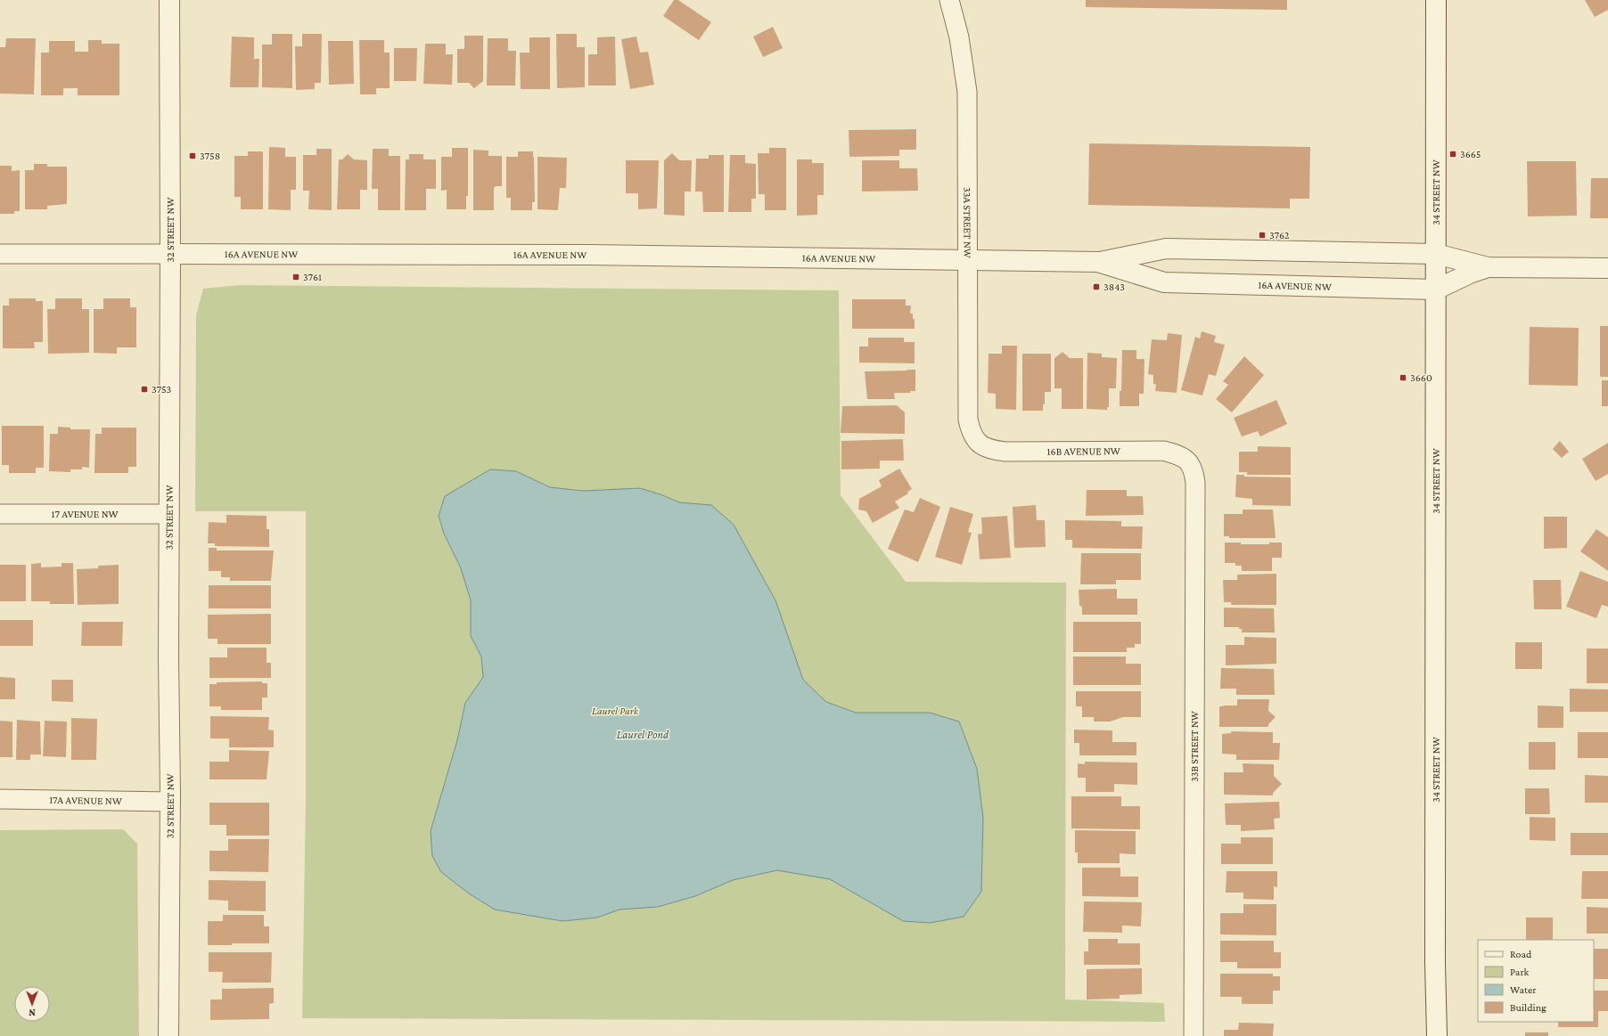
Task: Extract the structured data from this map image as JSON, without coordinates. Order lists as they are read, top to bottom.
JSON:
{
  "streets": {
    "street": [
      "34 STREET NW",
      "33A STREET NW",
      "32 STREET NW",
      "16A AVENUE NW",
      "16B AVENUE NW",
      "17 AVENUE NW",
      "33B STREET NW",
      "17A AVENUE NW"
    ]
  },
  "crossings": [
    ["34 STREET NW", "16A AVENUE NW"],
    ["33A STREET NW", "16A AVENUE NW"],
    ["33A STREET NW", "16B AVENUE NW"],
    ["32 STREET NW", "16A AVENUE NW"],
    ["32 STREET NW", "17 AVENUE NW"],
    ["32 STREET NW", "17A AVENUE NW"],
    ["16B AVENUE NW", "33B STREET NW"]
  ],
  "water": ["Laurel Pond"],
  "parks": ["Laurel Park"],
  "places": {
    "transit": [
      "3665",
      "3758",
      "3762",
      "3761",
      "3843",
      "3660",
      "3753"
    ]
  },
  "legend": [
    "Road",
    "Park",
    "Water",
    "Building"
  ],
  "north": "bottom"
}
